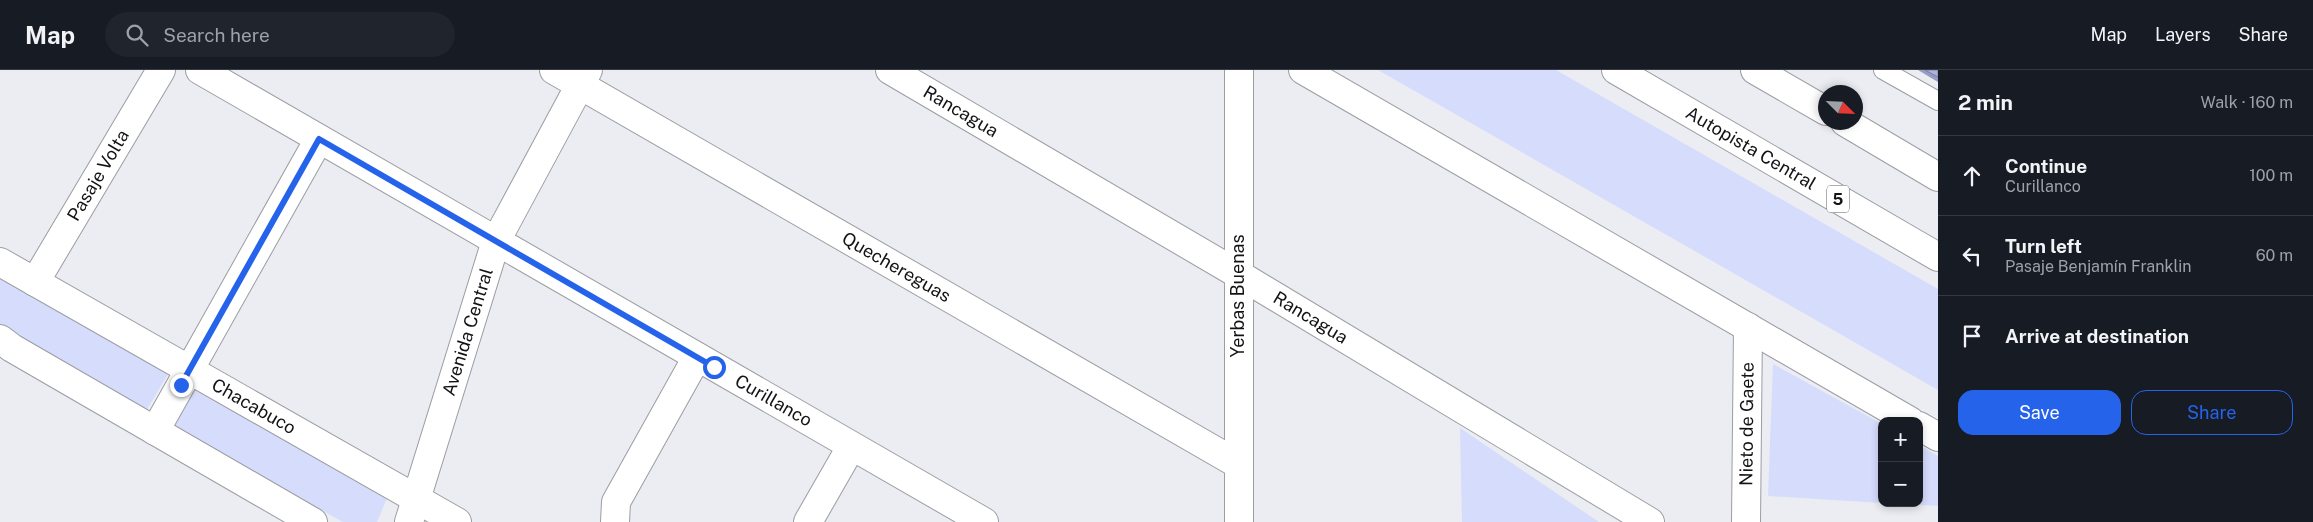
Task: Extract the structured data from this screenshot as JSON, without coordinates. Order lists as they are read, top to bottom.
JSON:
{
  "streets": {
    "main road": [
      "Rancagua",
      "Autopista Central",
      "Pasaje Volta",
      "5",
      "Quechereguas",
      "Yerbas Buenas",
      "Avenida Central",
      "Curillanco",
      "Chacabuco",
      "Nieto de Gaete"
    ]
  },
  "crossings": [
    ["Rancagua", "Yerbas Buenas"],
    ["Pasaje Volta", "Chacabuco"],
    ["Quechereguas", "Yerbas Buenas"],
    ["Quechereguas", "Avenida Central"],
    ["Avenida Central", "Curillanco"],
    ["Avenida Central", "Chacabuco"]
  ],
  "north": "bottom right",
  "page": {
    "header": "Map",
    "search": "Search here",
    "nav": ["Map", "Layers", "Share"],
    "heading": ["2 min", "Walk · 160 m"],
    "list": [
      ["Continue", "Curillanco", "100 m"],
      ["Turn left", "Pasaje Benjamín Franklin", "60 m"],
      "Arrive at destination"
    ],
    "buttons": ["Save", "Share"],
    "map_buttons": ["+", "−"]
  }
}
